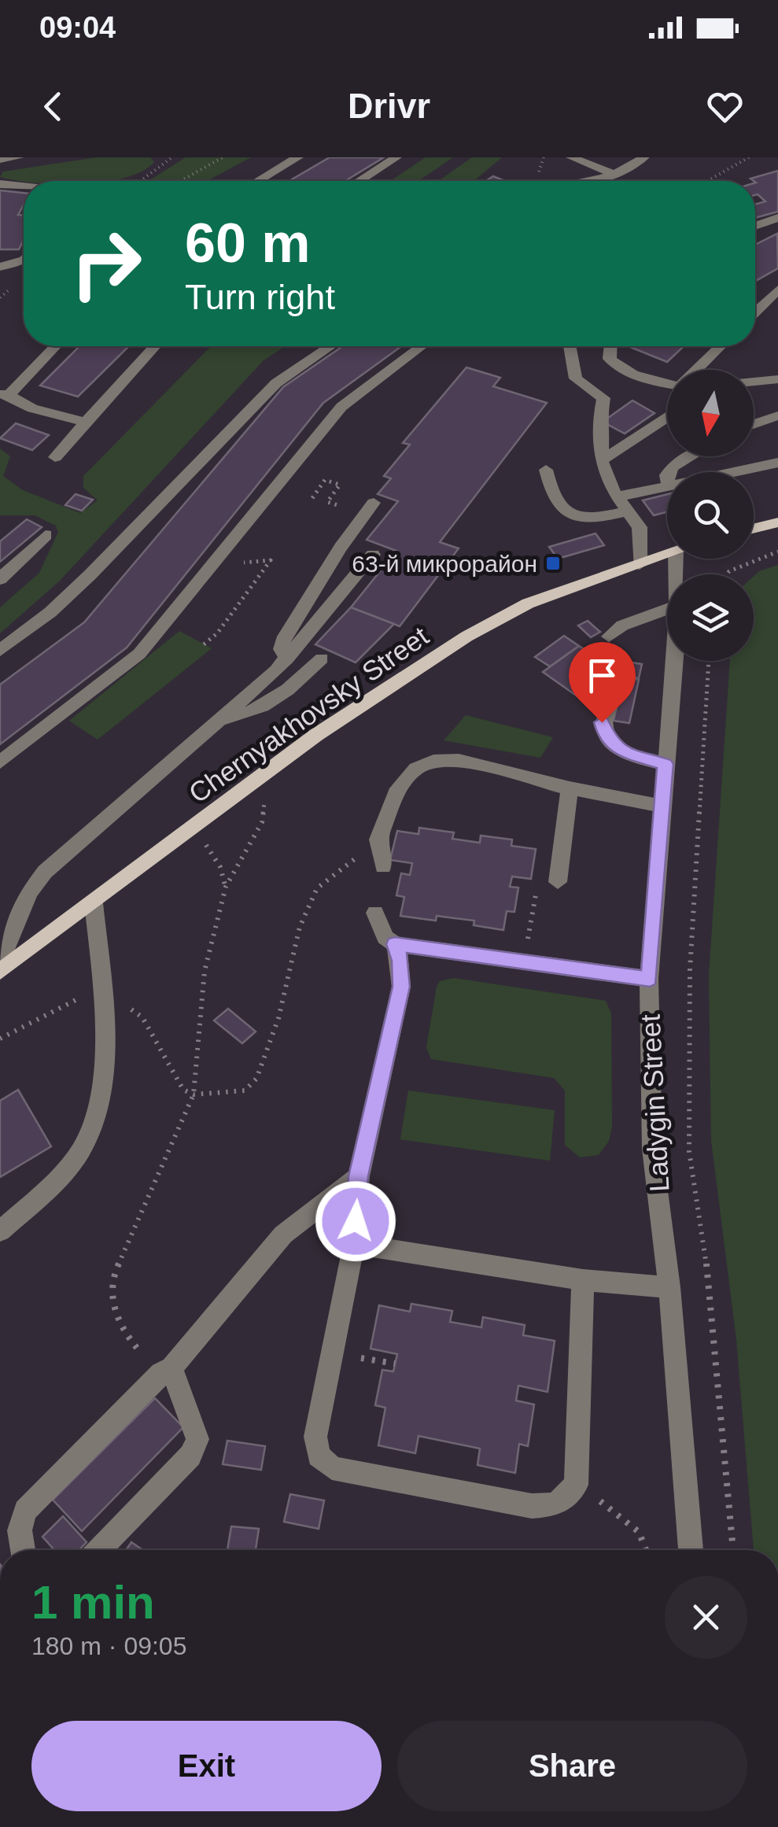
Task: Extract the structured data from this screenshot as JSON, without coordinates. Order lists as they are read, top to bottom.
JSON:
{
  "streets": {
    "main road": ["Chernyakhovsky Street"],
    "street": ["Ladygin Street"]
  },
  "places": {
    "transit": ["63-й микрорайон"]
  },
  "north": "bottom",
  "page": {
    "status": "09:04",
    "header": "Drivr",
    "turn": ["60 m", "Turn right"],
    "heading": ["1 min", "180 m · 09:05"],
    "buttons": ["Exit", "Share"]
  }
}
